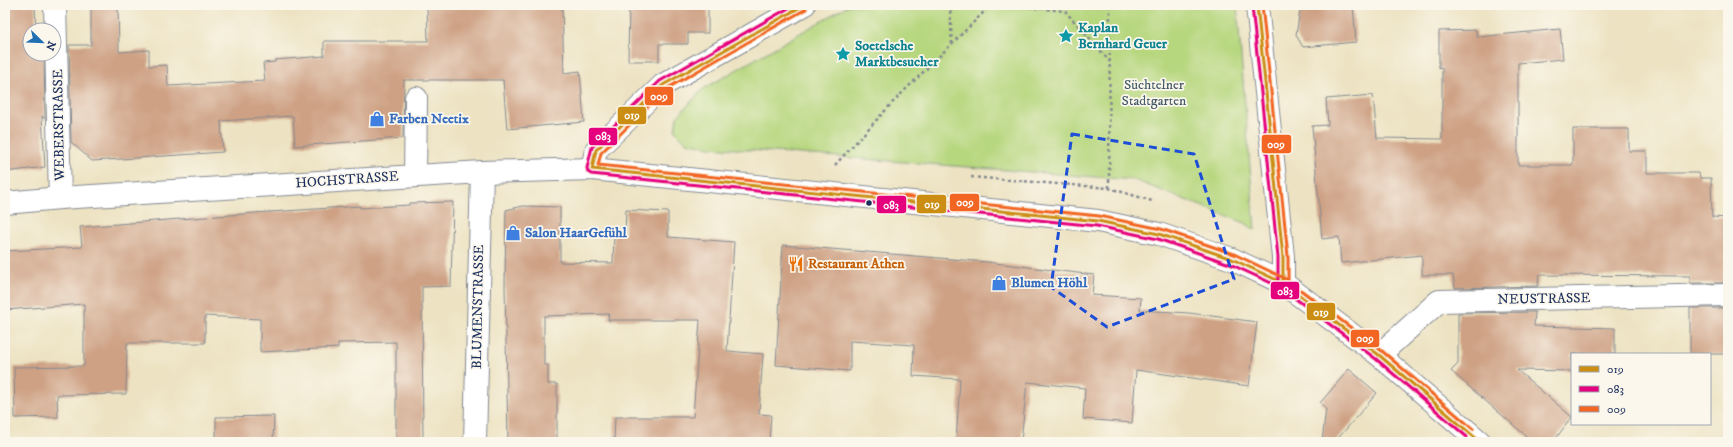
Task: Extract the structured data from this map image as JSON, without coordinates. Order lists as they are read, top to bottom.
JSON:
{
  "streets": {
    "main road": [
      "WEBERSTRASSE",
      "HOCHSTRASSE",
      "NEUSTRASSE",
      "BLUMENSTRASSE"
    ]
  },
  "crossings": [
    ["WEBERSTRASSE", "HOCHSTRASSE"],
    ["HOCHSTRASSE", "NEUSTRASSE"],
    ["HOCHSTRASSE", "BLUMENSTRASSE"]
  ],
  "parks": ["Süchtelner Stadtgarten"],
  "places": {
    "place": ["Kaplan Bernhard Geuer", "Soetelsche Marktbesucher"],
    "shop": ["Farben Neetix", "Salon HaarGefühl", "Blumen Höhl"],
    "restaurant": ["Restaurant Athen"]
  },
  "lines": ["transit line 019", "transit line 083", "transit line 009"],
  "legend": ["019", "083", "009"],
  "north": "bottom right"
}
